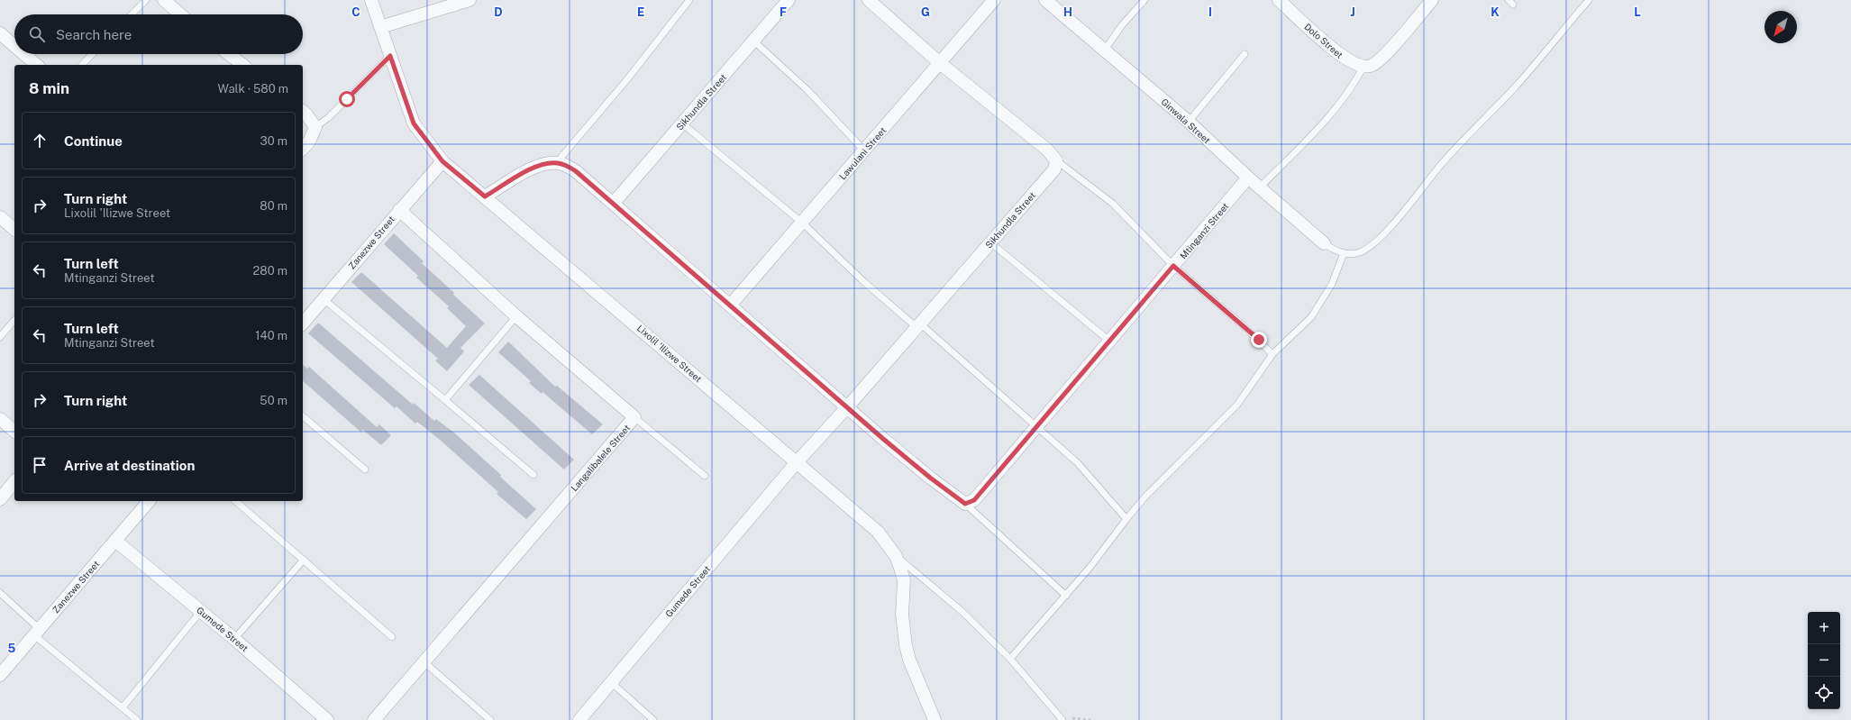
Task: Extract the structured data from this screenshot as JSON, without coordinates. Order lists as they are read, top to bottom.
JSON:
{
  "streets": {
    "street": [
      "Dolo Street",
      "Sikhundla Street",
      "Ginwala Street",
      "Lawulani Street",
      "Mtinganzi Street",
      "Zanezwe Street",
      "Lixolil 'Ilizwe Street",
      "Langalibalele Street",
      "Gumede Street"
    ]
  },
  "crossings": [
    ["Sikhundla Street", "Lixolil 'Ilizwe Street"],
    ["Sikhundla Street", "Gumede Street"],
    ["Ginwala Street", "Mtinganzi Street"],
    ["Zanezwe Street", "Lixolil 'Ilizwe Street"],
    ["Zanezwe Street", "Langalibalele Street"],
    ["Zanezwe Street", "Gumede Street"],
    ["Lixolil 'Ilizwe Street", "Gumede Street"]
  ],
  "north": "bottom left",
  "page": {
    "search": "Search here",
    "heading": ["8 min", "Walk · 580 m"],
    "list": [
      ["Continue", "30 m"],
      ["Turn right", "Lixolil 'Ilizwe Street", "80 m"],
      ["Turn left", "Mtinganzi Street", "280 m"],
      ["Turn left", "Mtinganzi Street", "140 m"],
      ["Turn right", "50 m"],
      "Arrive at destination"
    ],
    "map_buttons": ["+", "−"]
  },
  "grid": {
    "columns": [
      "C",
      "D",
      "E",
      "F",
      "G",
      "H",
      "I",
      "J",
      "K",
      "L"
    ],
    "rows": ["5"]
  }
}
